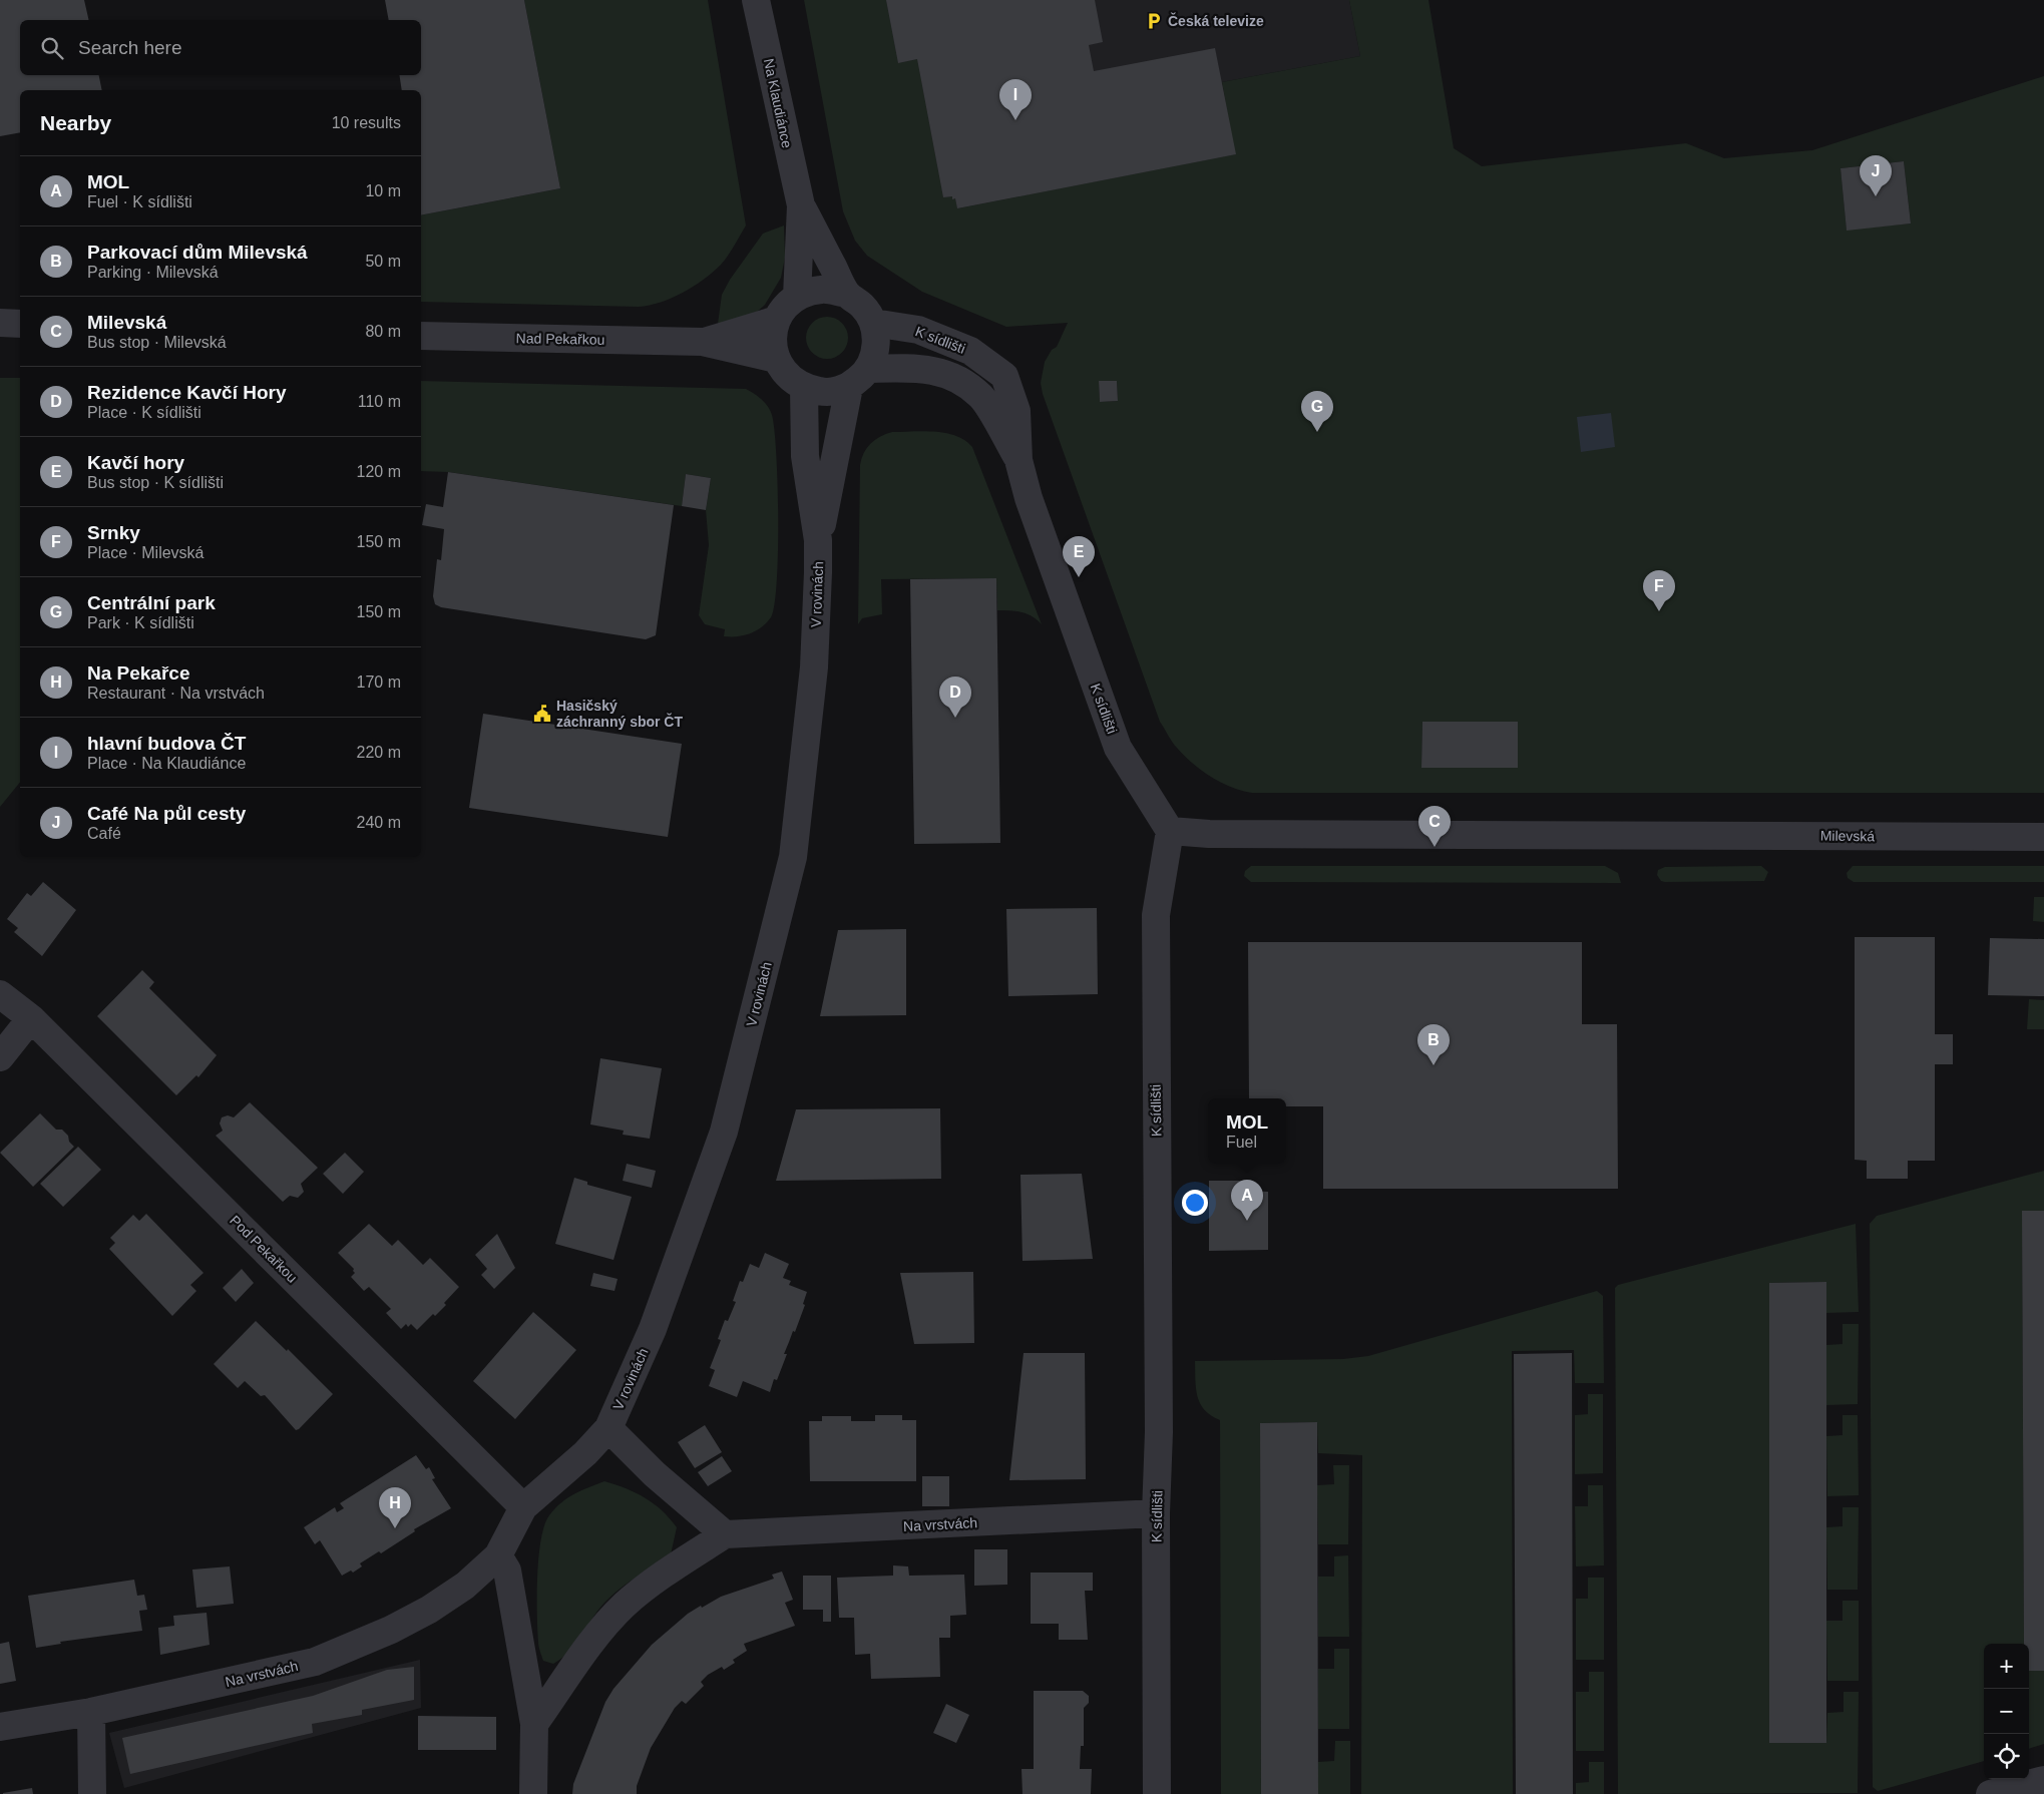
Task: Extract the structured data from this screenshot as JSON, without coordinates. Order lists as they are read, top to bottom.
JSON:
{
  "streets": {
    "street": [
      "Na Klaudiánce",
      "Nad Pekařkou",
      "K sídlišti",
      "V rovinách",
      "Milevská",
      "Pod Pekařkou",
      "Na vrstvách"
    ]
  },
  "crossings": [
    ["Na Klaudiánce", "Nad Pekařkou"],
    ["Na Klaudiánce", "K sídlišti"],
    ["Na Klaudiánce", "V rovinách"],
    ["Nad Pekařkou", "K sídlišti"],
    ["Nad Pekařkou", "V rovinách"],
    ["K sídlišti", "V rovinách"],
    ["K sídlišti", "Milevská"],
    ["K sídlišti", "Na vrstvách"],
    ["V rovinách", "Pod Pekařkou"],
    ["V rovinách", "Na vrstvách"]
  ],
  "places": {
    "parking": ["Česká televize"],
    "public building": ["Hasičský záchranný sbor ČT"]
  },
  "page": {
    "search": "Search here",
    "pins": [
      "I",
      "J",
      "G",
      "E",
      "F",
      "D",
      "C",
      "B",
      "A",
      "H"
    ],
    "heading": ["Nearby", "10 results"],
    "list": [
      {
        "mark": "A",
        "name": "MOL",
        "note": "Fuel · K sídlišti",
        "value": "10 m"
      },
      {
        "mark": "B",
        "name": "Parkovací dům Milevská",
        "note": "Parking · Milevská",
        "value": "50 m"
      },
      {
        "mark": "C",
        "name": "Milevská",
        "note": "Bus stop · Milevská",
        "value": "80 m"
      },
      {
        "mark": "D",
        "name": "Rezidence Kavčí Hory",
        "note": "Place · K sídlišti",
        "value": "110 m"
      },
      {
        "mark": "E",
        "name": "Kavčí hory",
        "note": "Bus stop · K sídlišti",
        "value": "120 m"
      },
      {
        "mark": "F",
        "name": "Srnky",
        "note": "Place · Milevská",
        "value": "150 m"
      },
      {
        "mark": "G",
        "name": "Centrální park",
        "note": "Park · K sídlišti",
        "value": "150 m"
      },
      {
        "mark": "H",
        "name": "Na Pekařce",
        "note": "Restaurant · Na vrstvách",
        "value": "170 m"
      },
      {
        "mark": "I",
        "name": "hlavní budova ČT",
        "note": "Place · Na Klaudiánce",
        "value": "220 m"
      },
      {
        "mark": "J",
        "name": "Café Na půl cesty",
        "note": "Café",
        "value": "240 m"
      }
    ],
    "popup": ["MOL", "Fuel"],
    "map_buttons": ["+", "−"]
  }
}
